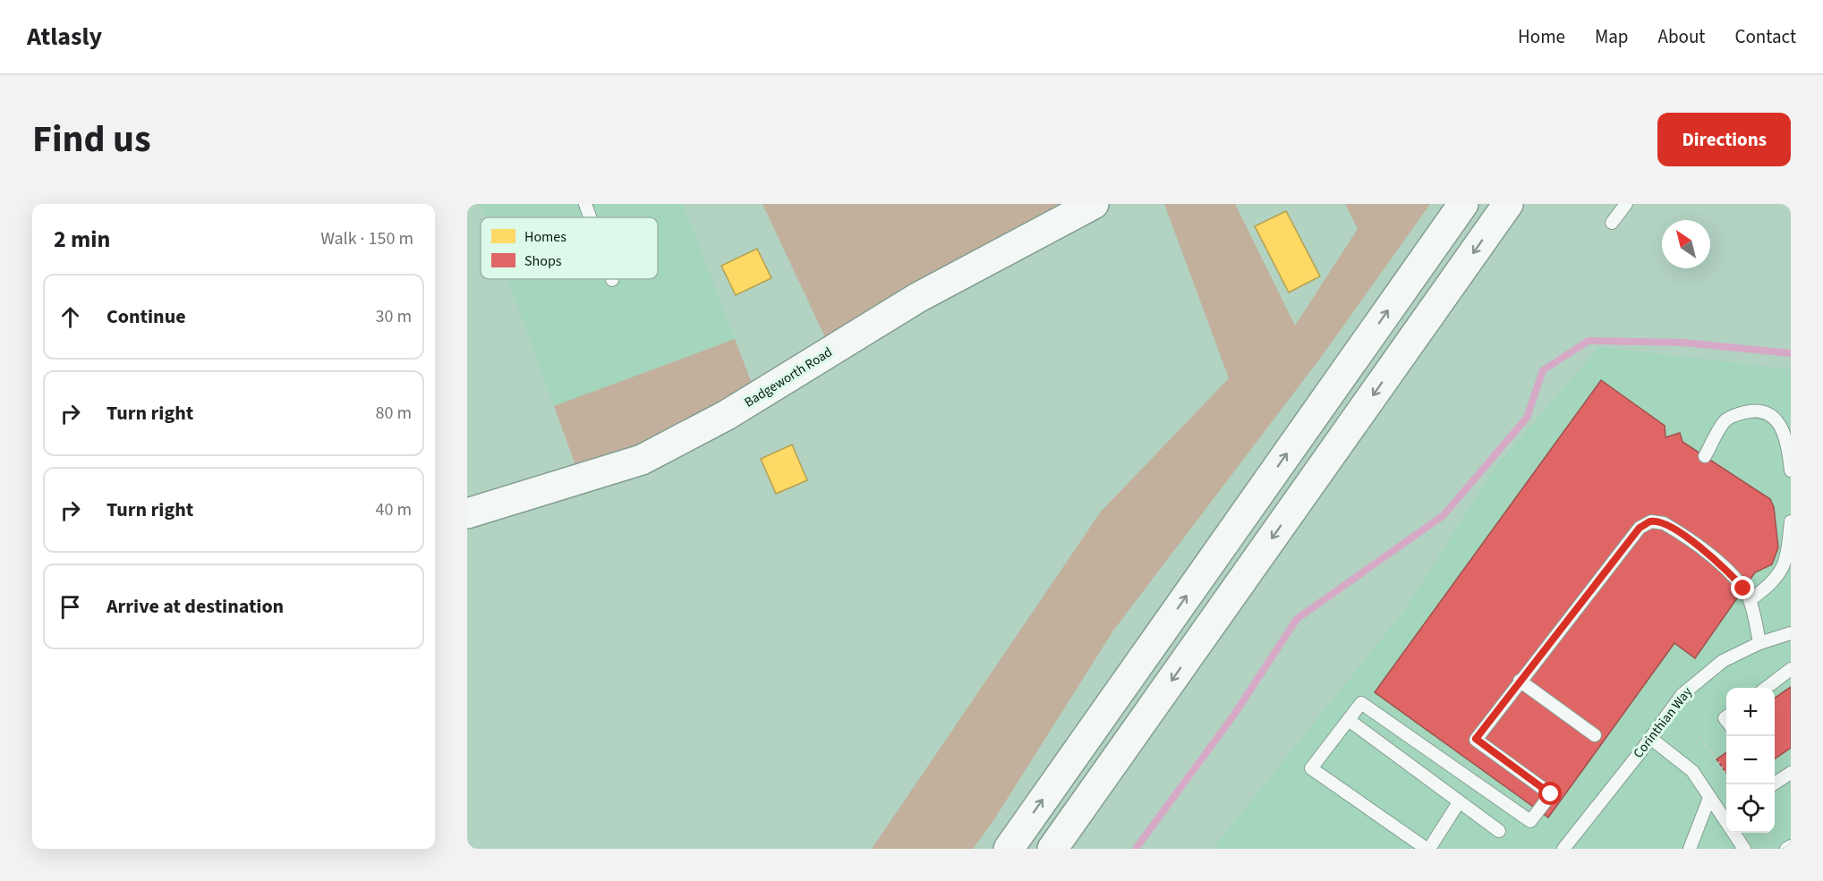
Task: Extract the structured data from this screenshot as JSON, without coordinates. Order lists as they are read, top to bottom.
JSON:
{
  "streets": {
    "main road": ["Badgeworth Road"],
    "lane": ["Corinthian Way"]
  },
  "legend": ["Homes", "Shops"],
  "north": "top left",
  "page": {
    "header": "Atlasly",
    "nav": [
      "Home",
      "Map",
      "About",
      "Contact"
    ],
    "title": "Find us",
    "buttons": "Directions",
    "heading": ["2 min", "Walk · 150 m"],
    "list": [
      ["Continue", "30 m"],
      ["Turn right", "80 m"],
      ["Turn right", "40 m"],
      "Arrive at destination"
    ],
    "map_buttons": ["+", "−"]
  }
}
